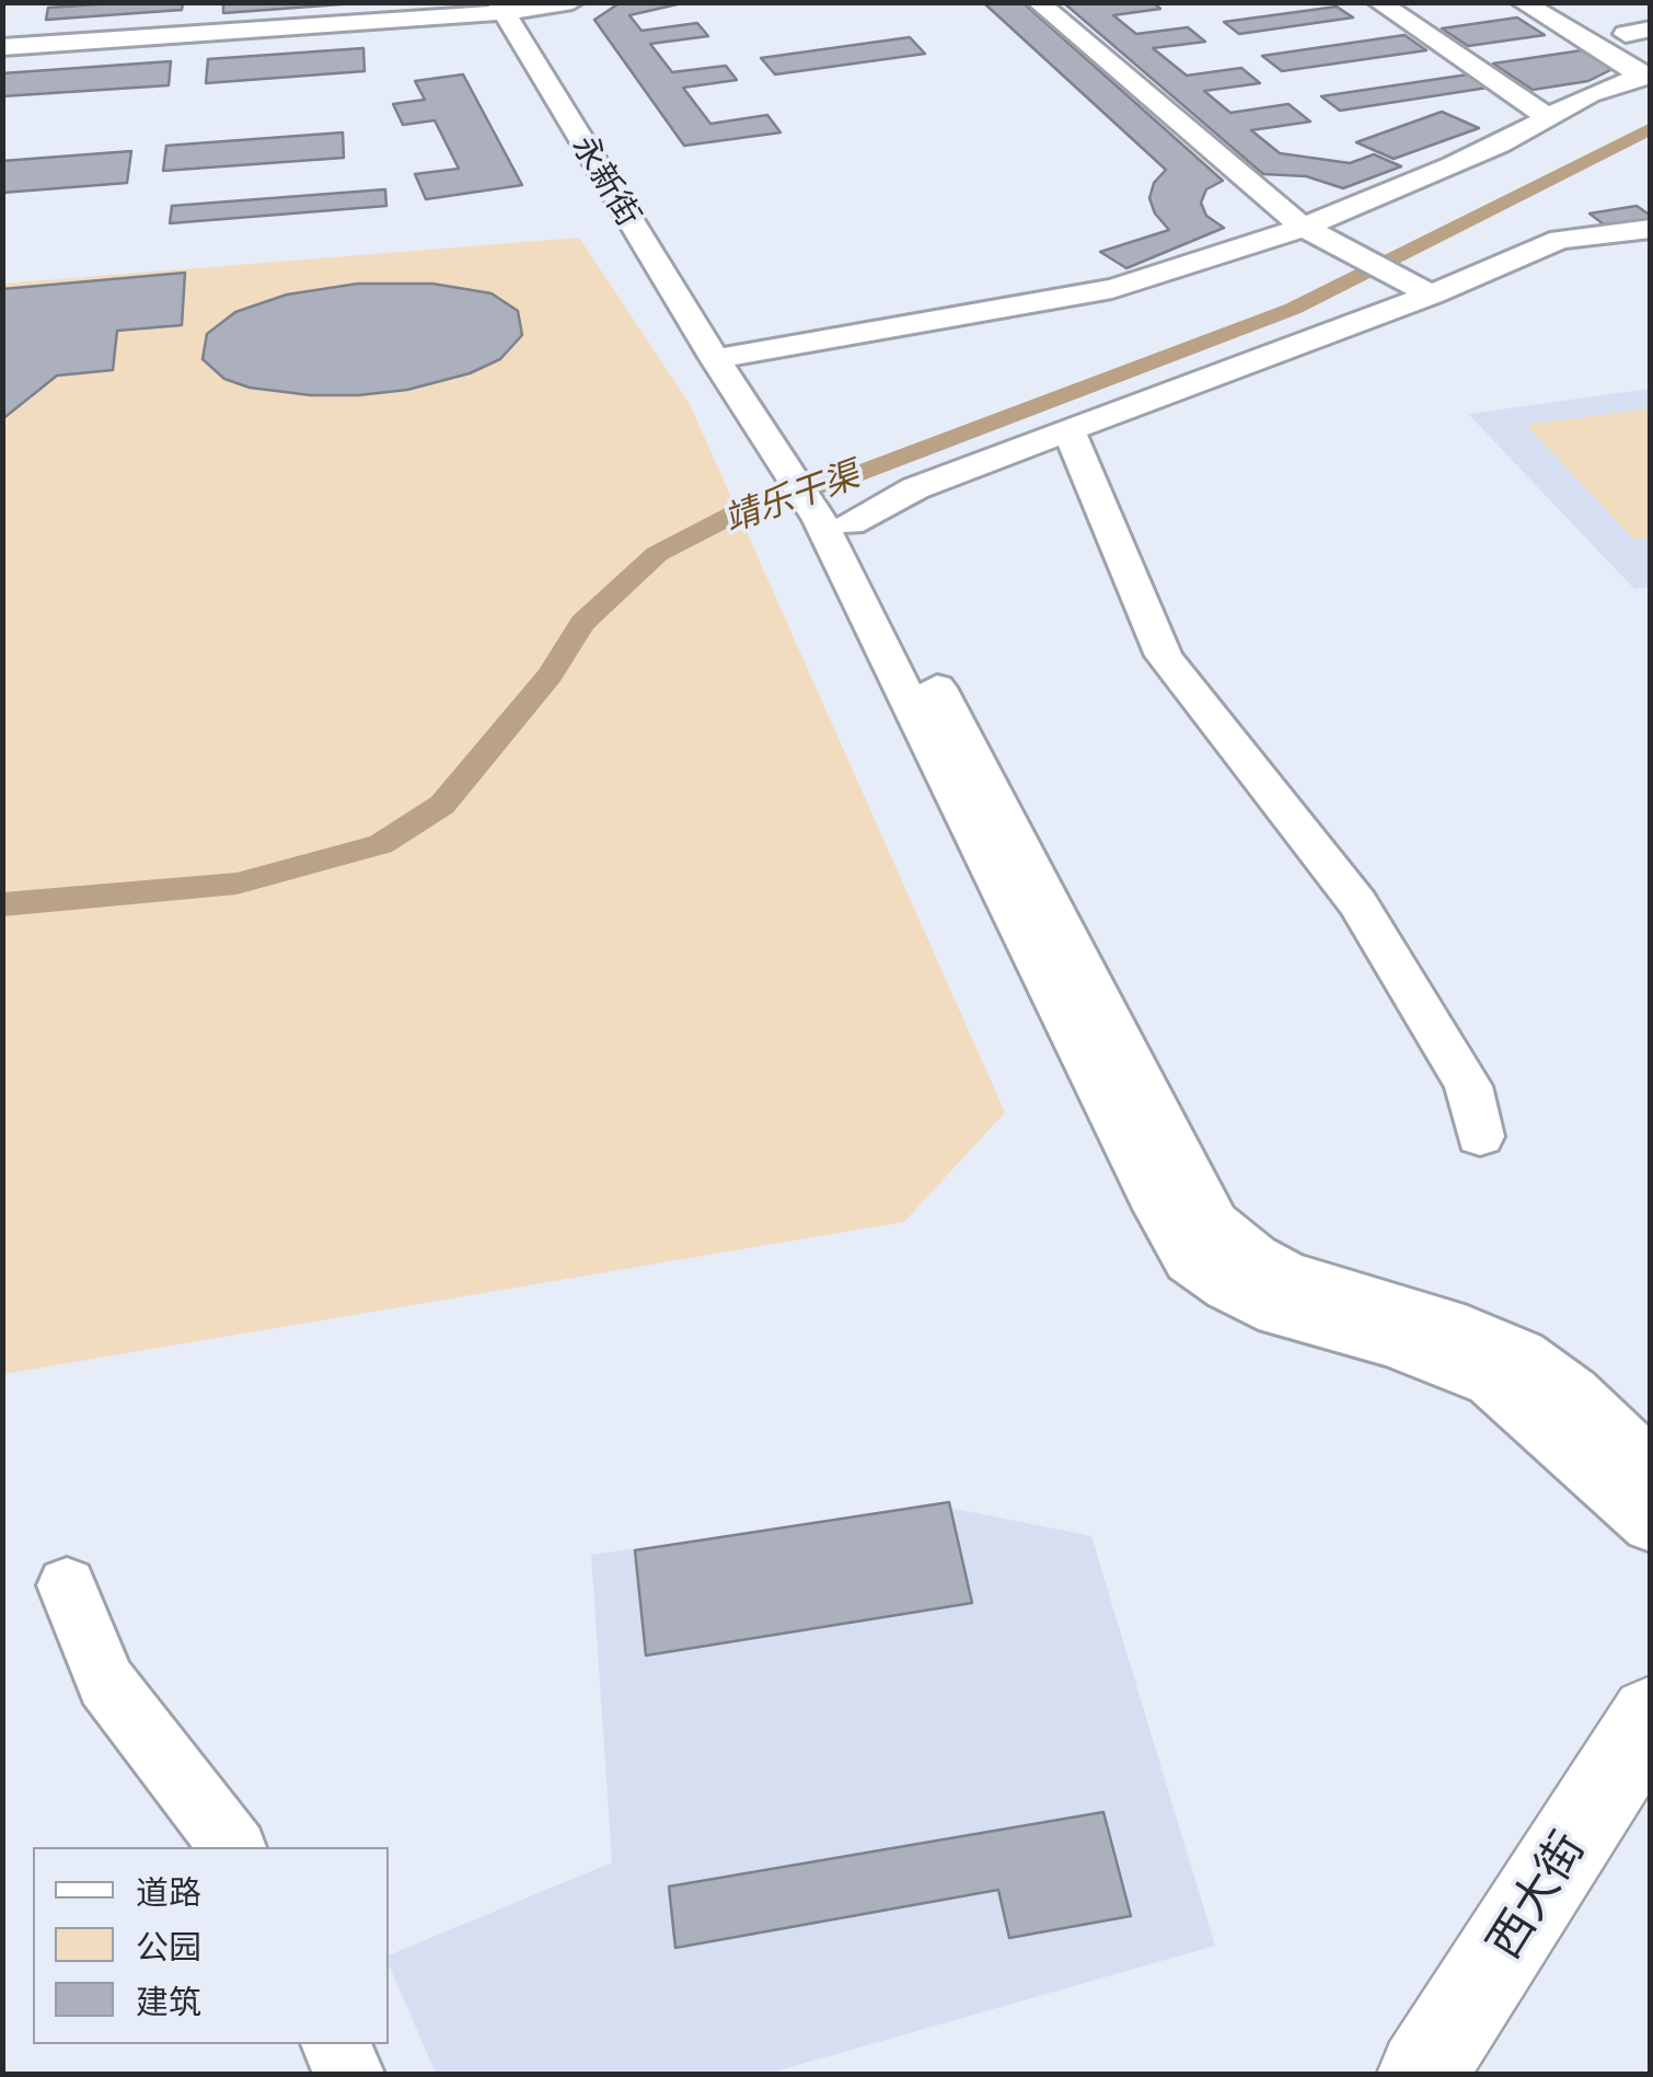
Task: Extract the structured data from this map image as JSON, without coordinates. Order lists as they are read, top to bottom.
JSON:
{
  "streets": {
    "main road": ["西大街"],
    "street": ["永新街"]
  },
  "water": ["靖乐干渠"],
  "legend": ["道路", "公园", "建筑"]
}
